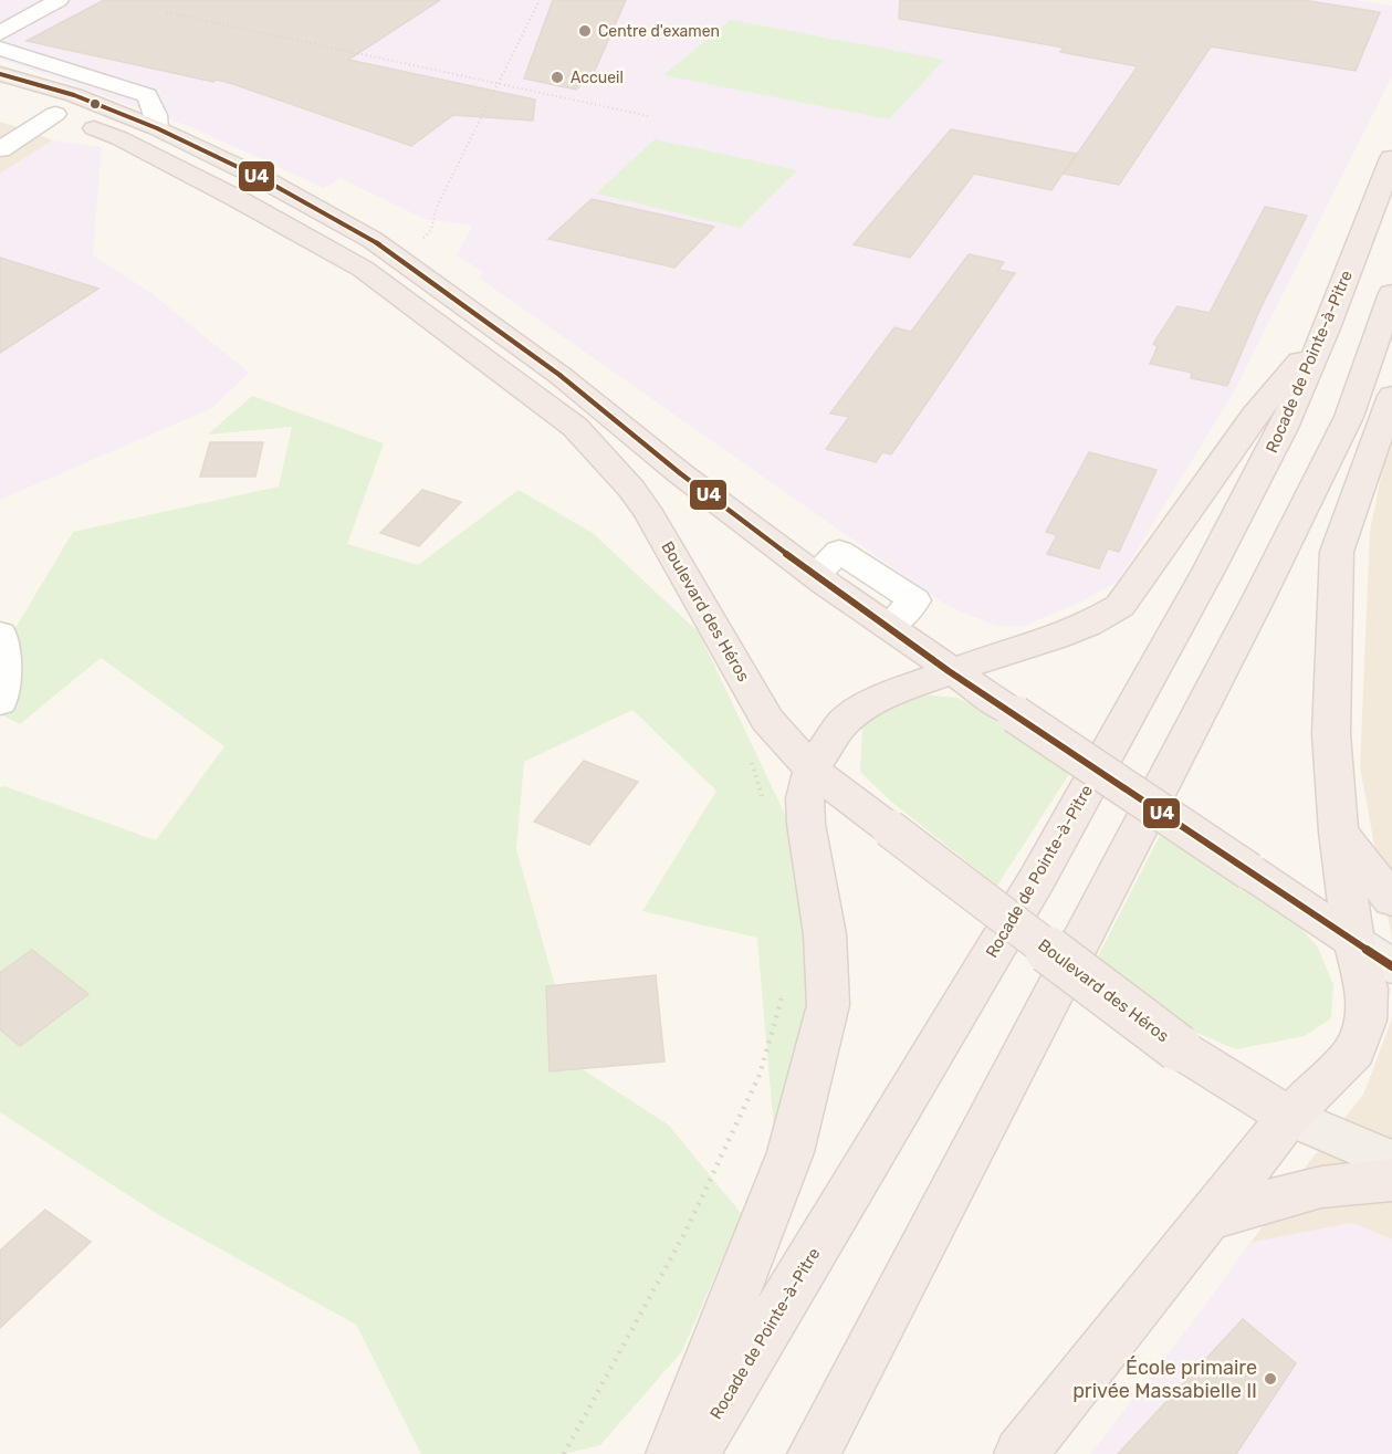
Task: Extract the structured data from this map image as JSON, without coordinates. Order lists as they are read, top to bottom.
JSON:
{
  "streets": {
    "highway": ["Rocade de Pointe-à-Pitre", "Boulevard des Héros"]
  },
  "places": ["Centre d'examen", "Accueil", "École primaire privée Massabielle II"],
  "lines": ["transit line U4"]
}
